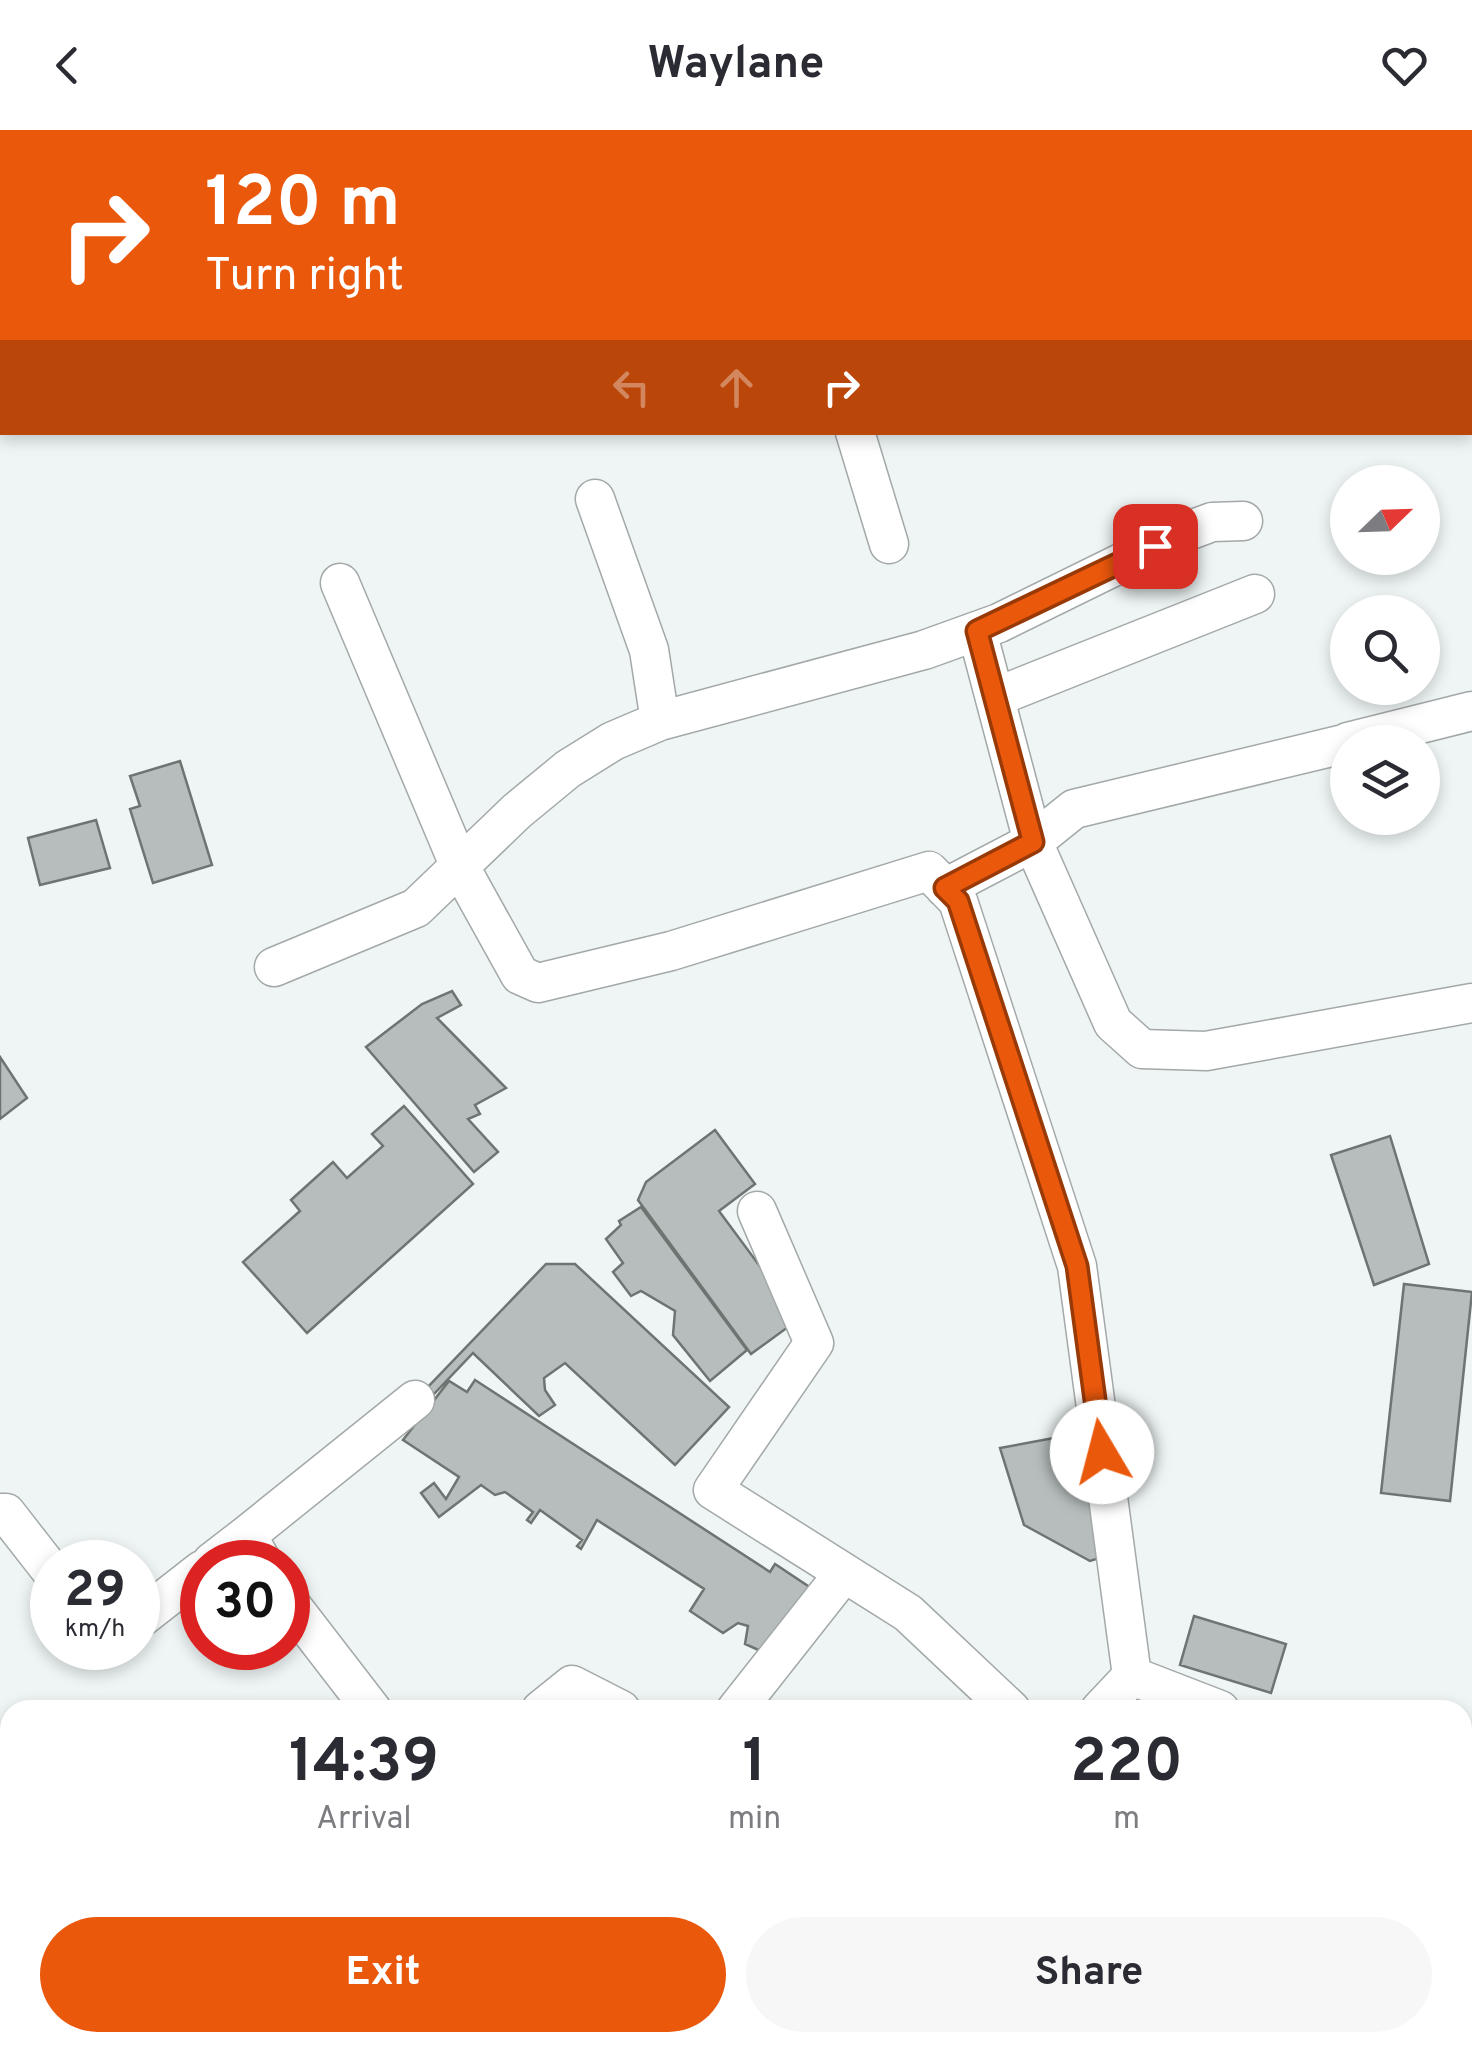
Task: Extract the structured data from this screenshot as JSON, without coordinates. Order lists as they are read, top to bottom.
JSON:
{
  "north": "top right",
  "page": {
    "header": "Waylane",
    "turn": ["120 m", "Turn right"],
    "speed": "29 km/h",
    "limit": "30",
    "eta": [
      "14:39",
      "Arrival",
      "1",
      "min",
      "220",
      "m"
    ],
    "buttons": ["Exit", "Share"]
  }
}
